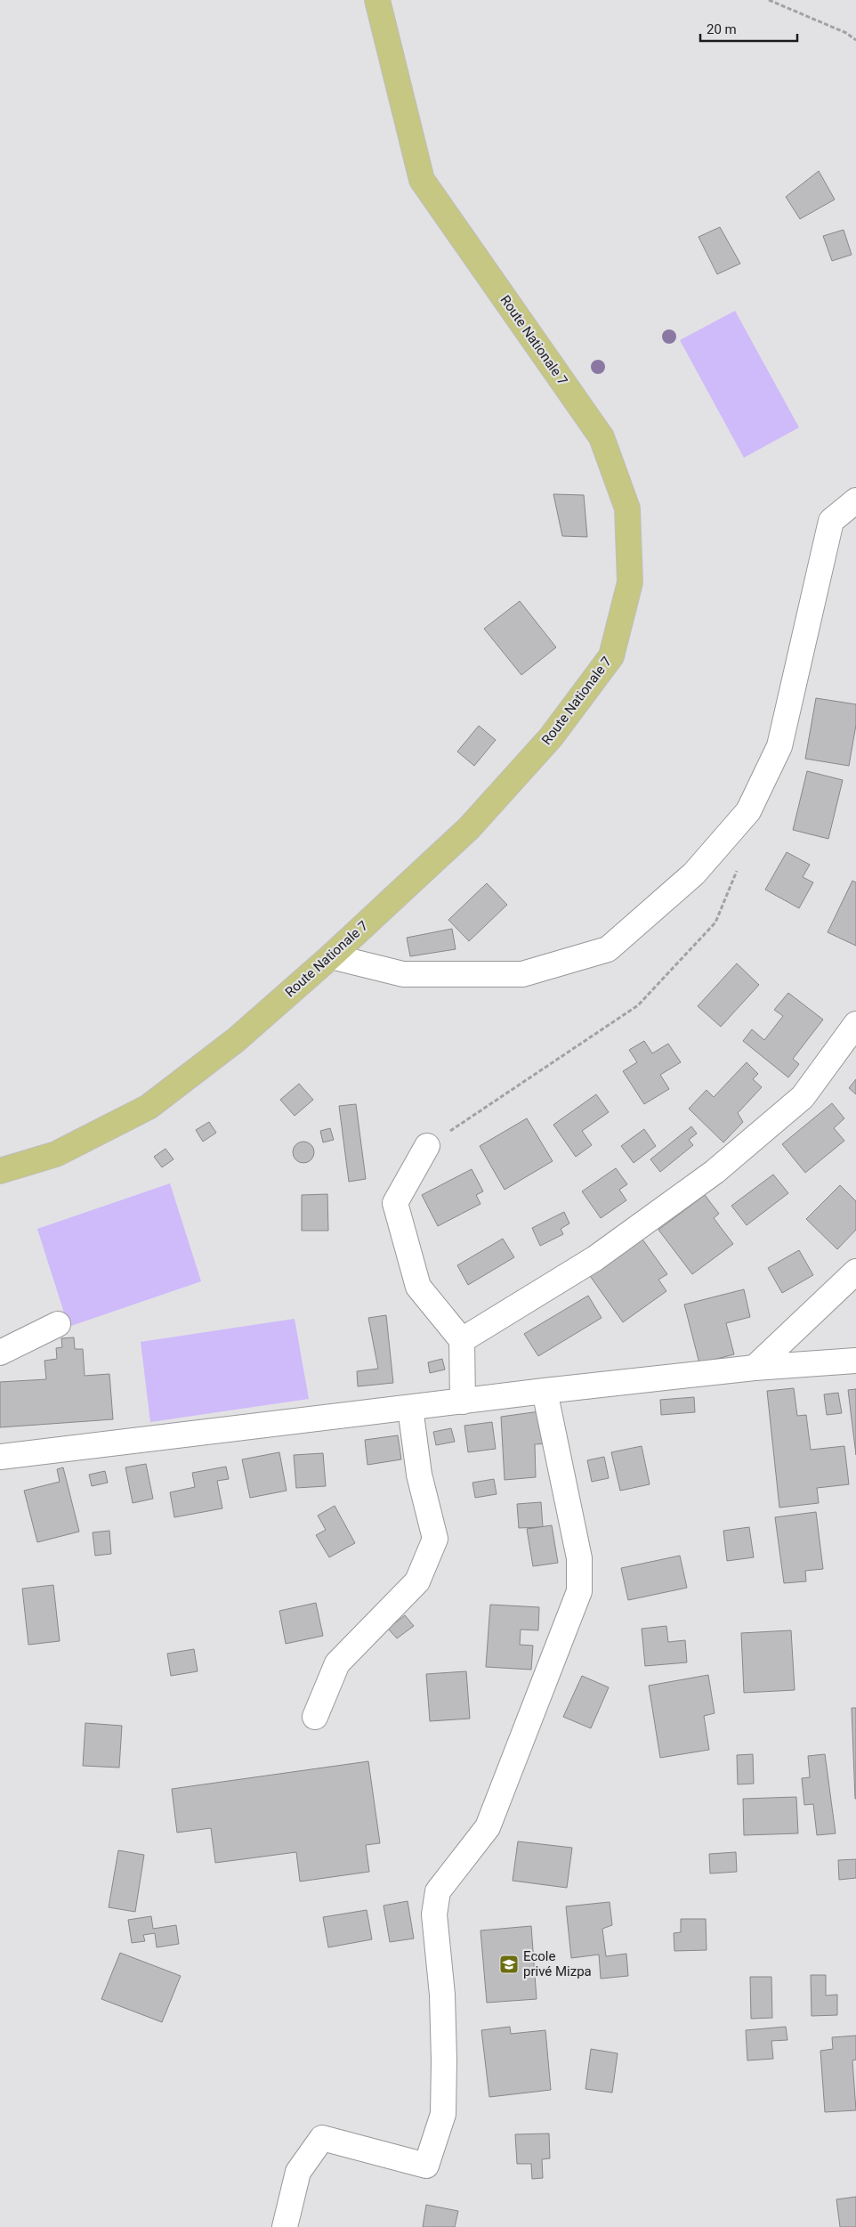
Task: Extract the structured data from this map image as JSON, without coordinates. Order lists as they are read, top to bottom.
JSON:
{
  "streets": {
    "main road": ["Route Nationale 7"]
  },
  "places": {
    "school or university": ["Ecole privé Mizpa"]
  },
  "scale_bar": "20 m"
}
